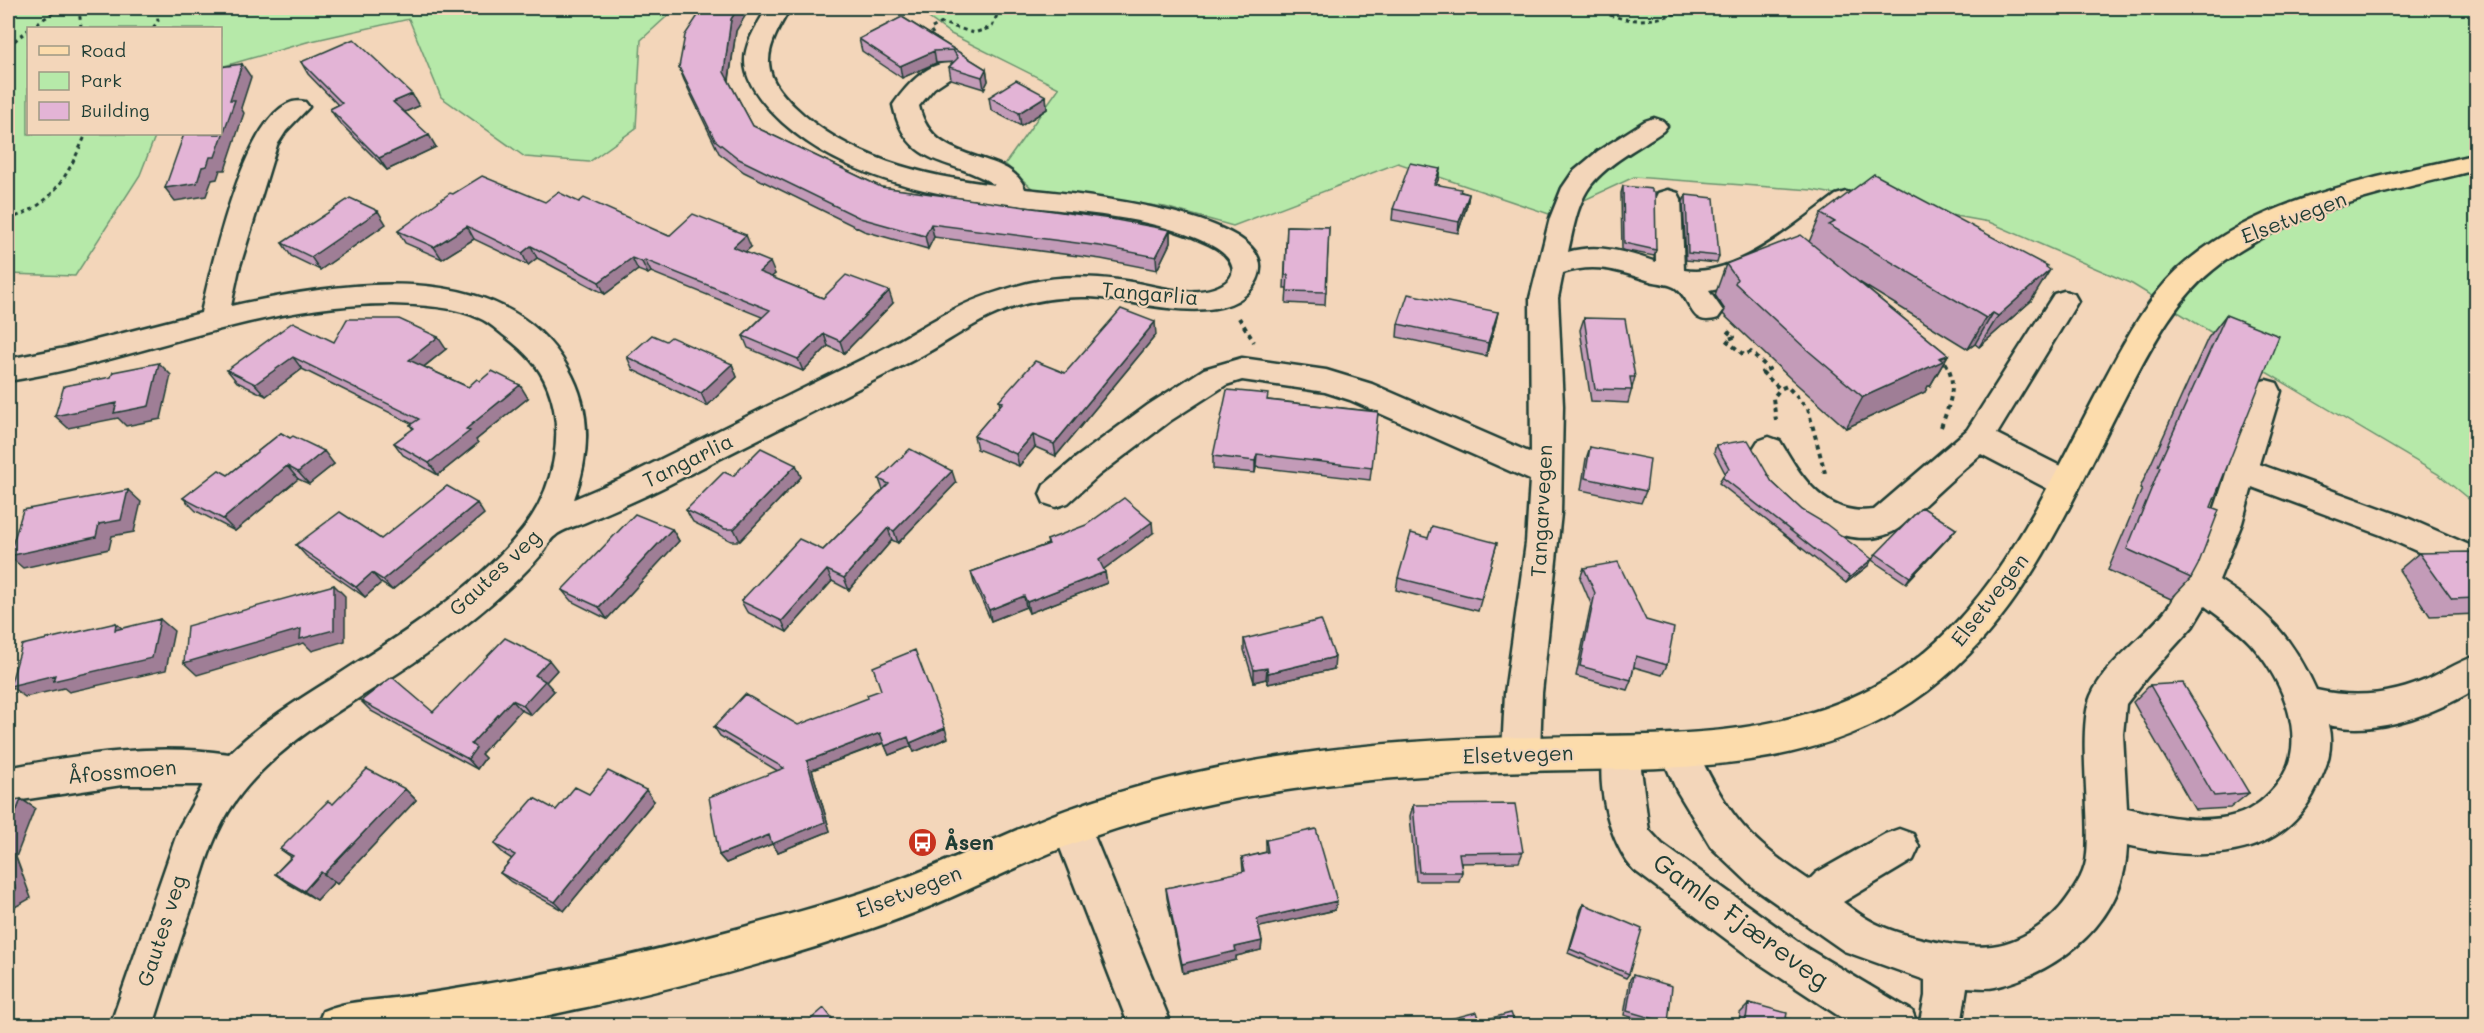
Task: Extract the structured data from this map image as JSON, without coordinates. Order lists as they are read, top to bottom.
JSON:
{
  "streets": {
    "main road": ["Elsetvegen"],
    "street": [
      "Tangarlia",
      "Tangarvegen",
      "Gautes veg",
      "Åfossmoen",
      "Gamle Fjæreveg"
    ]
  },
  "crossings": [
    ["Elsetvegen", "Tangarvegen"],
    ["Elsetvegen", "Gamle Fjæreveg"],
    ["Tangarlia", "Gautes veg"],
    ["Gautes veg", "Åfossmoen"]
  ],
  "places": {
    "bus stop": ["Åsen"]
  },
  "legend": ["Road", "Park", "Building"]
}
